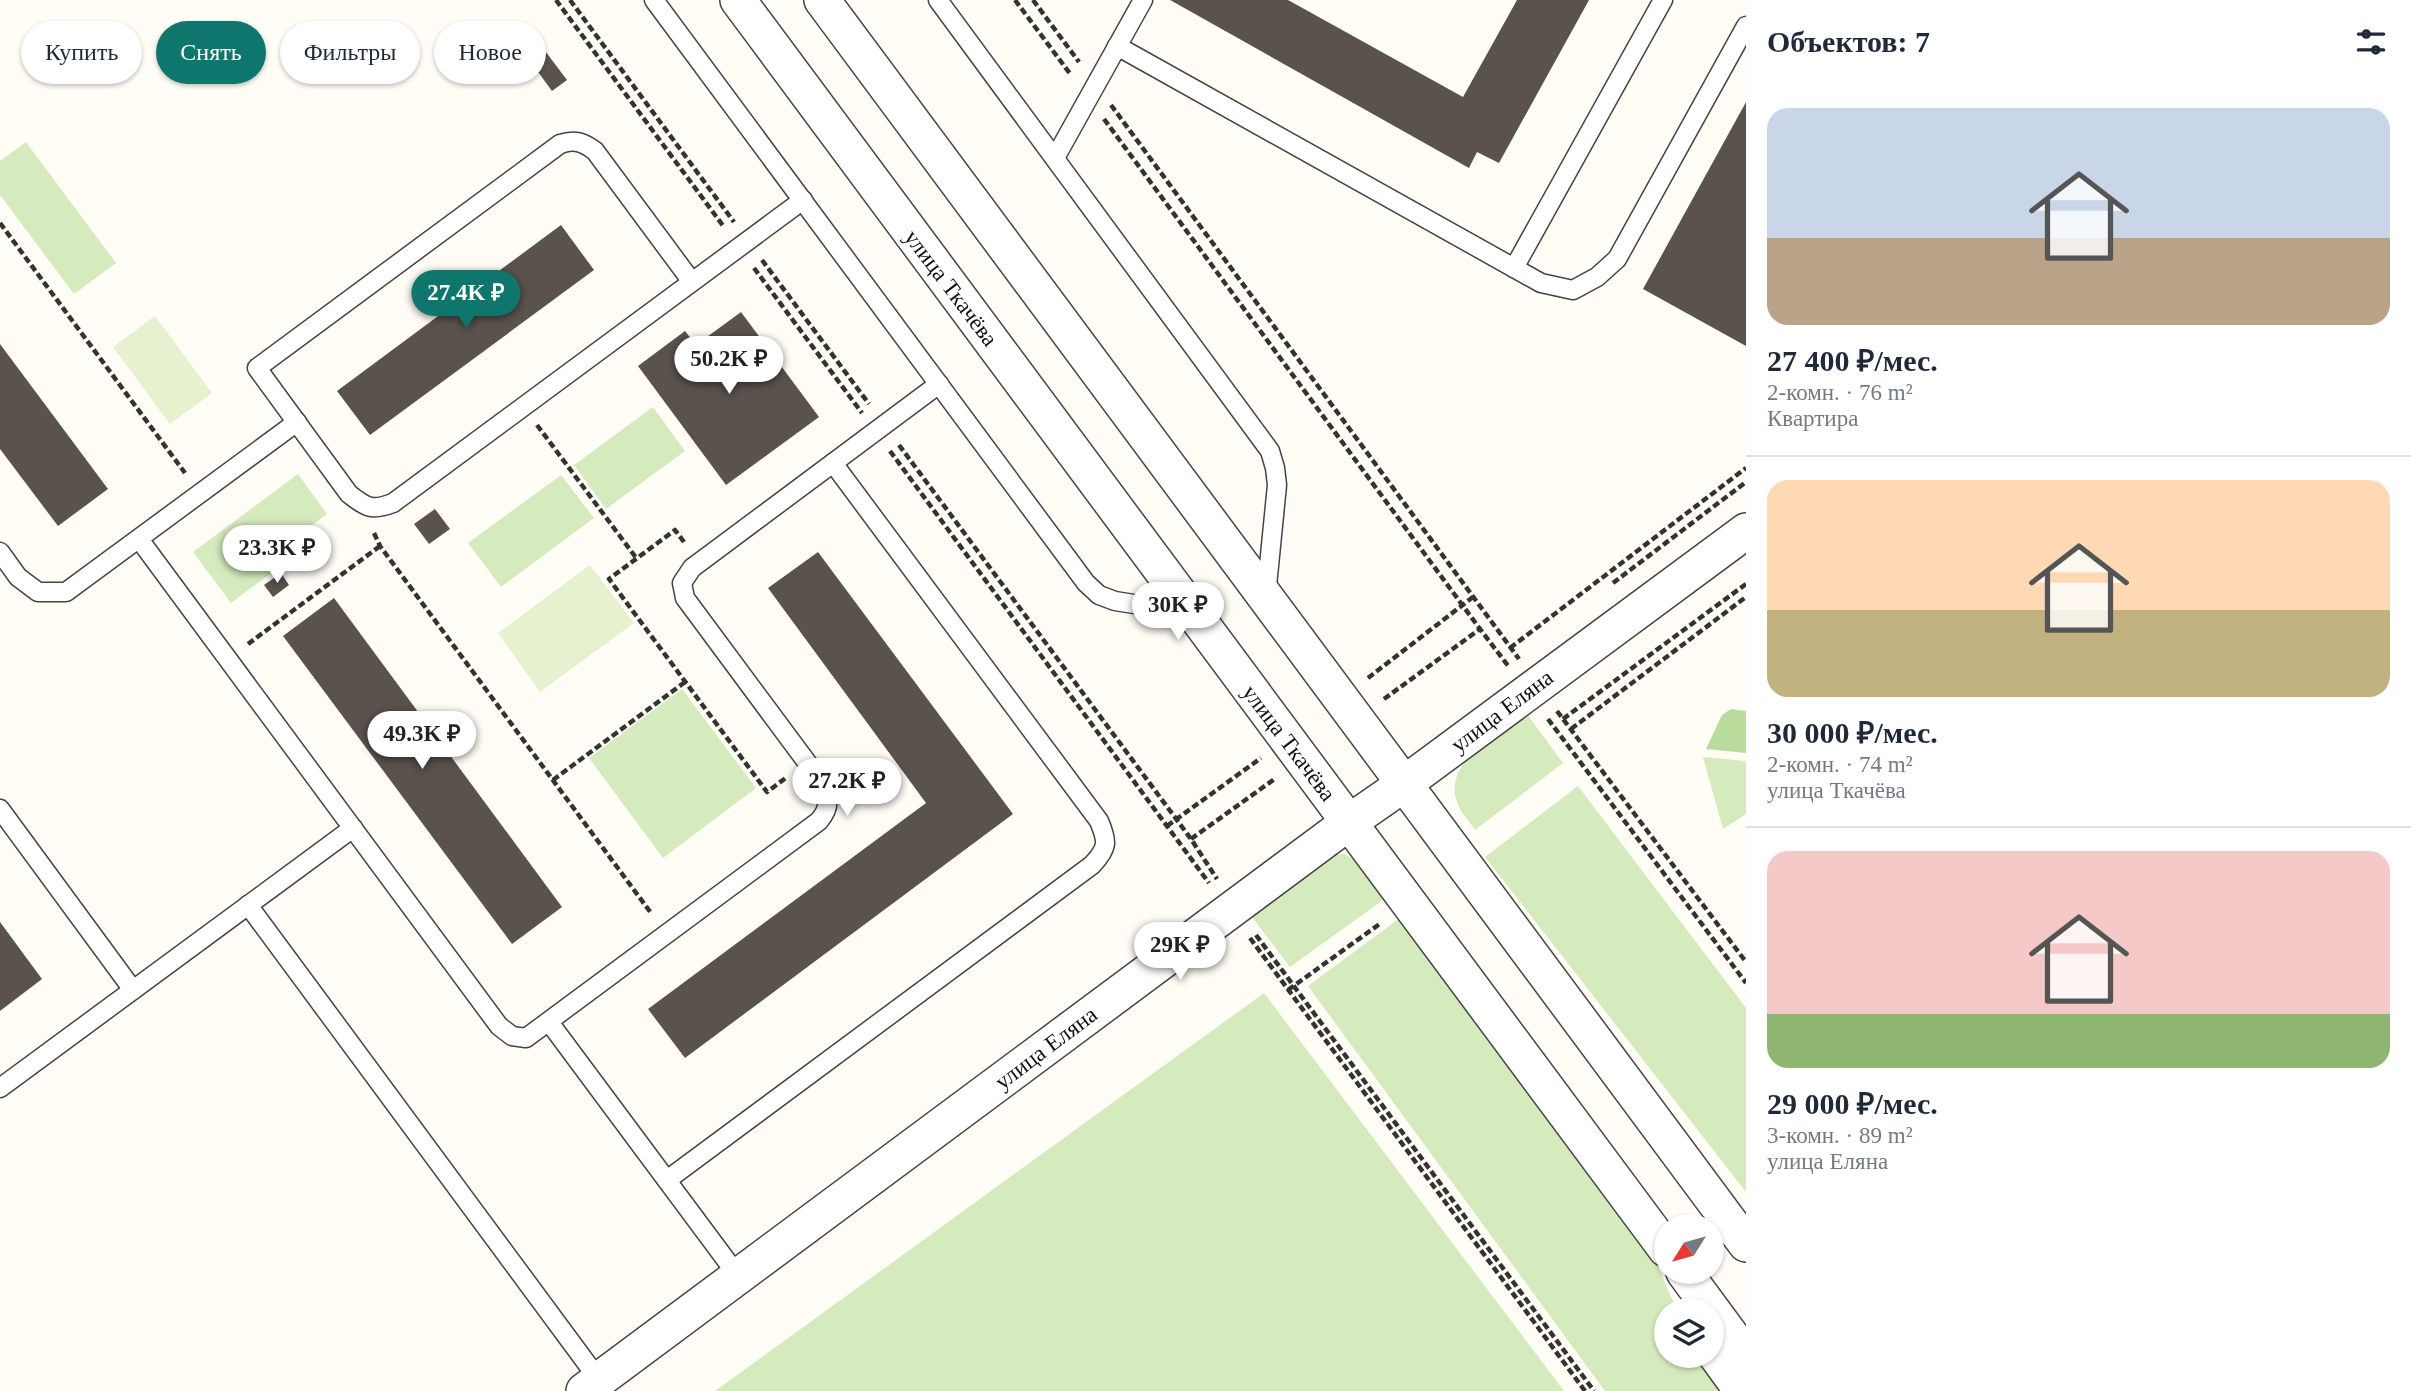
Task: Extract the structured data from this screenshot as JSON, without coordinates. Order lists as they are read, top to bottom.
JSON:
{
  "streets": {
    "street": ["улица Ткачёва", "улица Еляна"]
  },
  "crossings": [
    ["улица Ткачёва", "улица Еляна"]
  ],
  "north": "bottom left",
  "page": {
    "heading": "Объектов: 7",
    "chip": [
      "Купить",
      "Снять",
      "Фильтры",
      "Новое"
    ],
    "list": [
      {
        "name": "27 400 ₽/мес.",
        "note": "2-комн. · 76 m² · Квартира"
      },
      {
        "name": "30 000 ₽/мес.",
        "note": "2-комн. · 74 m² · улица Ткачёва"
      },
      {
        "name": "29 000 ₽/мес.",
        "note": "3-комн. · 89 m² · улица Еляна"
      }
    ],
    "price": [
      "27.4K ₽",
      "50.2K ₽",
      "23.3K ₽",
      "30K ₽",
      "49.3K ₽",
      "27.2K ₽",
      "29K ₽"
    ]
  }
}
